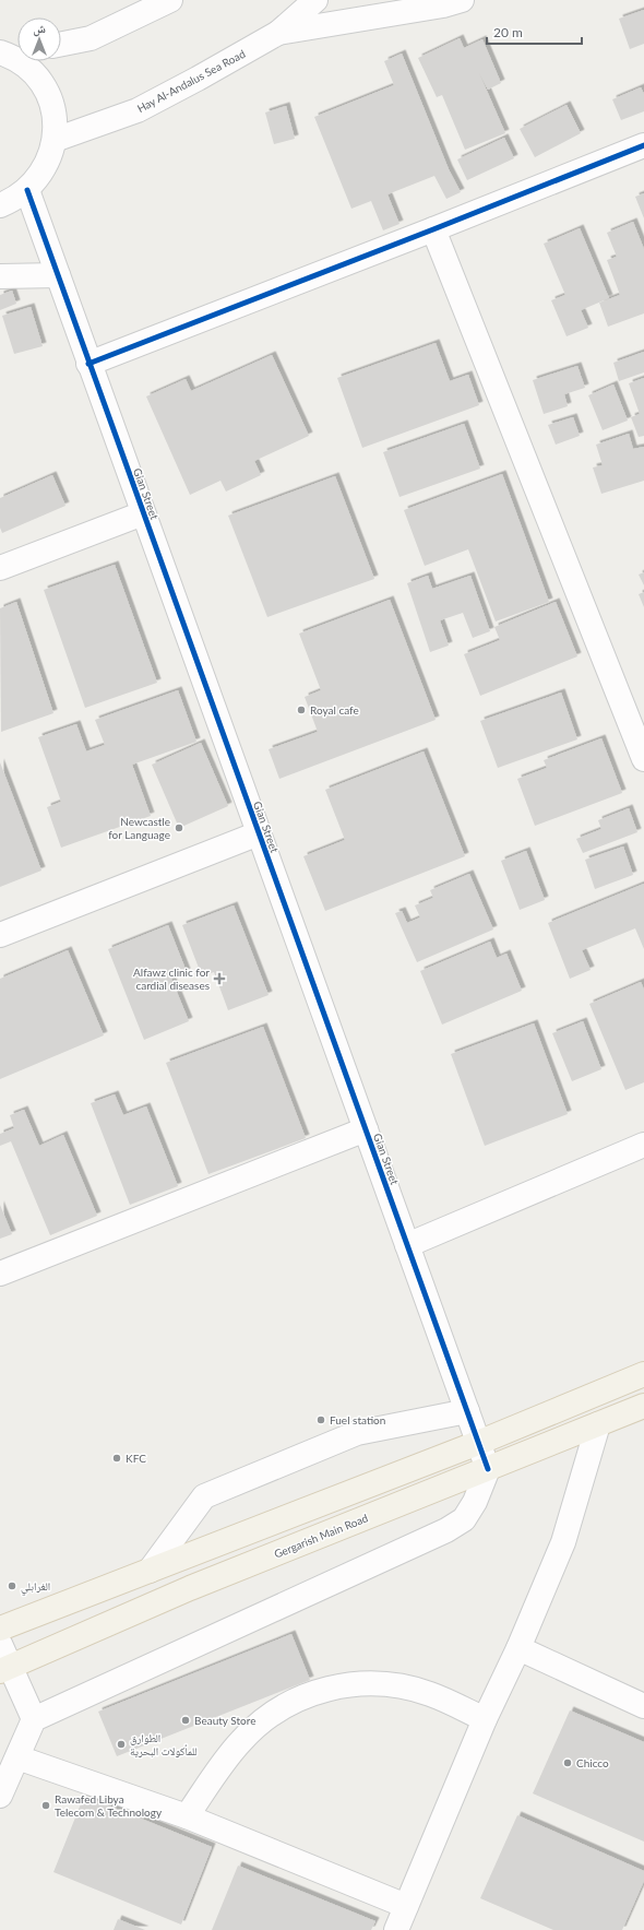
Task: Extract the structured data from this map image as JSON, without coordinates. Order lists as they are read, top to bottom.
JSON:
{
  "streets": {
    "main road": ["Gergarish Main Road"],
    "street": ["Hay Al-Andalus Sea Road", "Gian Street"]
  },
  "crossings": [
    ["Gian Street", "Gergarish Main Road"]
  ],
  "places": {
    "other": [
      "Royal cafe",
      "Newcastle for Language",
      "Fuel station",
      "KFC",
      "الغرابلي",
      "Beauty Store",
      "الطوارق للمأكولات البحرية",
      "Chicco",
      "Rawafed Libya Telecom & Technology"
    ],
    "health": ["Alfawz clinic for cardial diseases"]
  },
  "scale_bar": "20 m",
  "north": "top"
}
